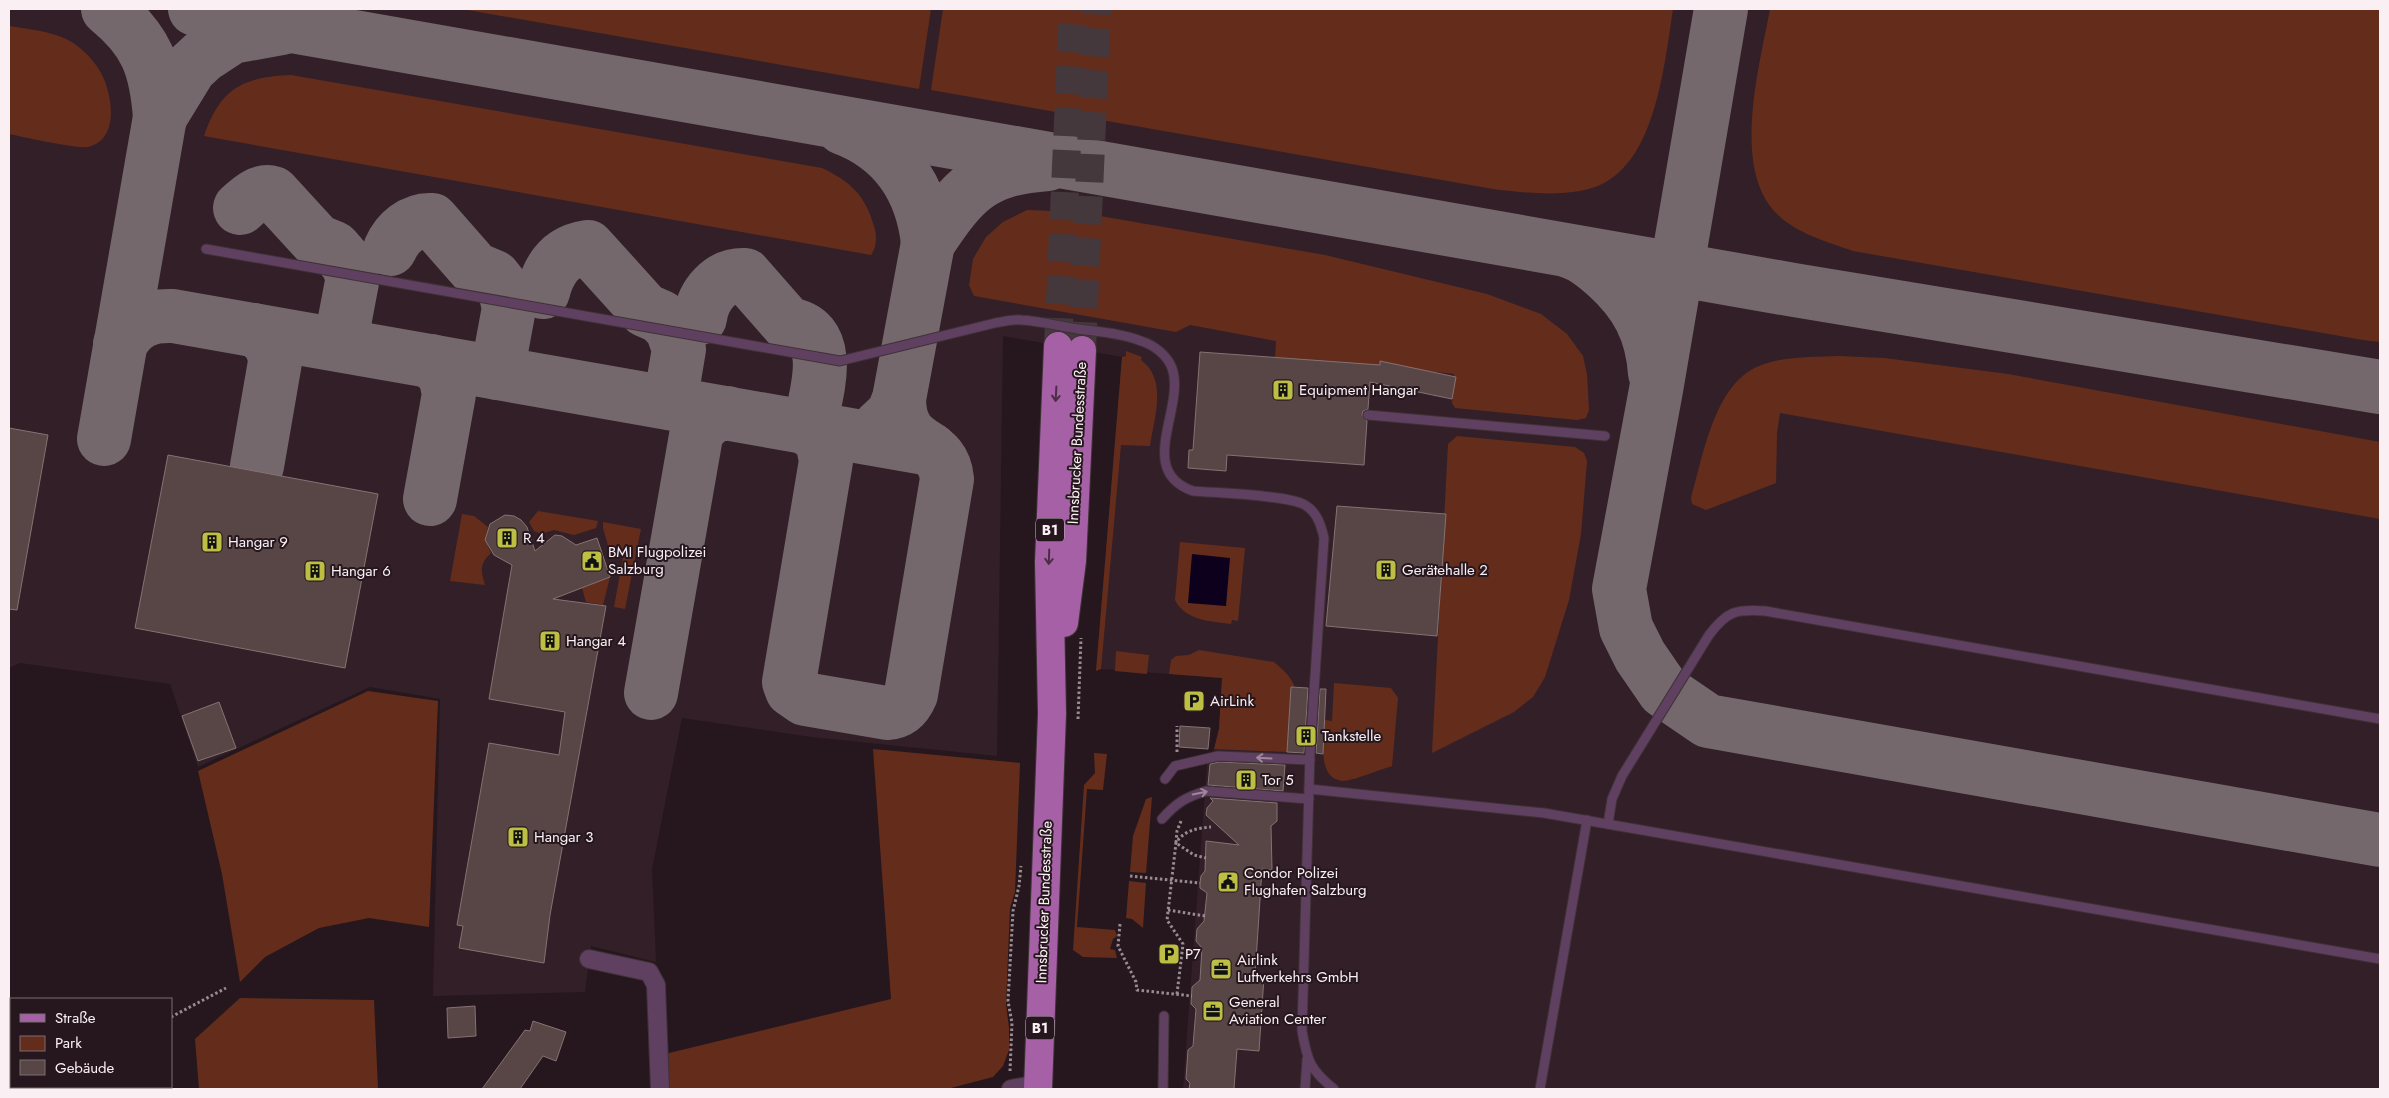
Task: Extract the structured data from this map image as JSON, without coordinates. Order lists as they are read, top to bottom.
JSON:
{
  "streets": {
    "main road": ["Innsbrucker Bundesstraße", "B1"]
  },
  "places": {
    "building": [
      "Equipment Hangar",
      "R 4",
      "Hangar 9",
      "Gerätehalle 2",
      "Hangar 6",
      "Hangar 4",
      "Tankstelle",
      "Tor 5",
      "Hangar 3"
    ],
    "public building": ["BMI Flugpolizei Salzburg", "Condor Polizei Flughafen Salzburg"],
    "parking": ["AirLink", "P7"],
    "office": ["Airlink Luftverkehrs GmbH", "General Aviation Center"]
  },
  "legend": ["Straße", "Park", "Gebäude"]
}
